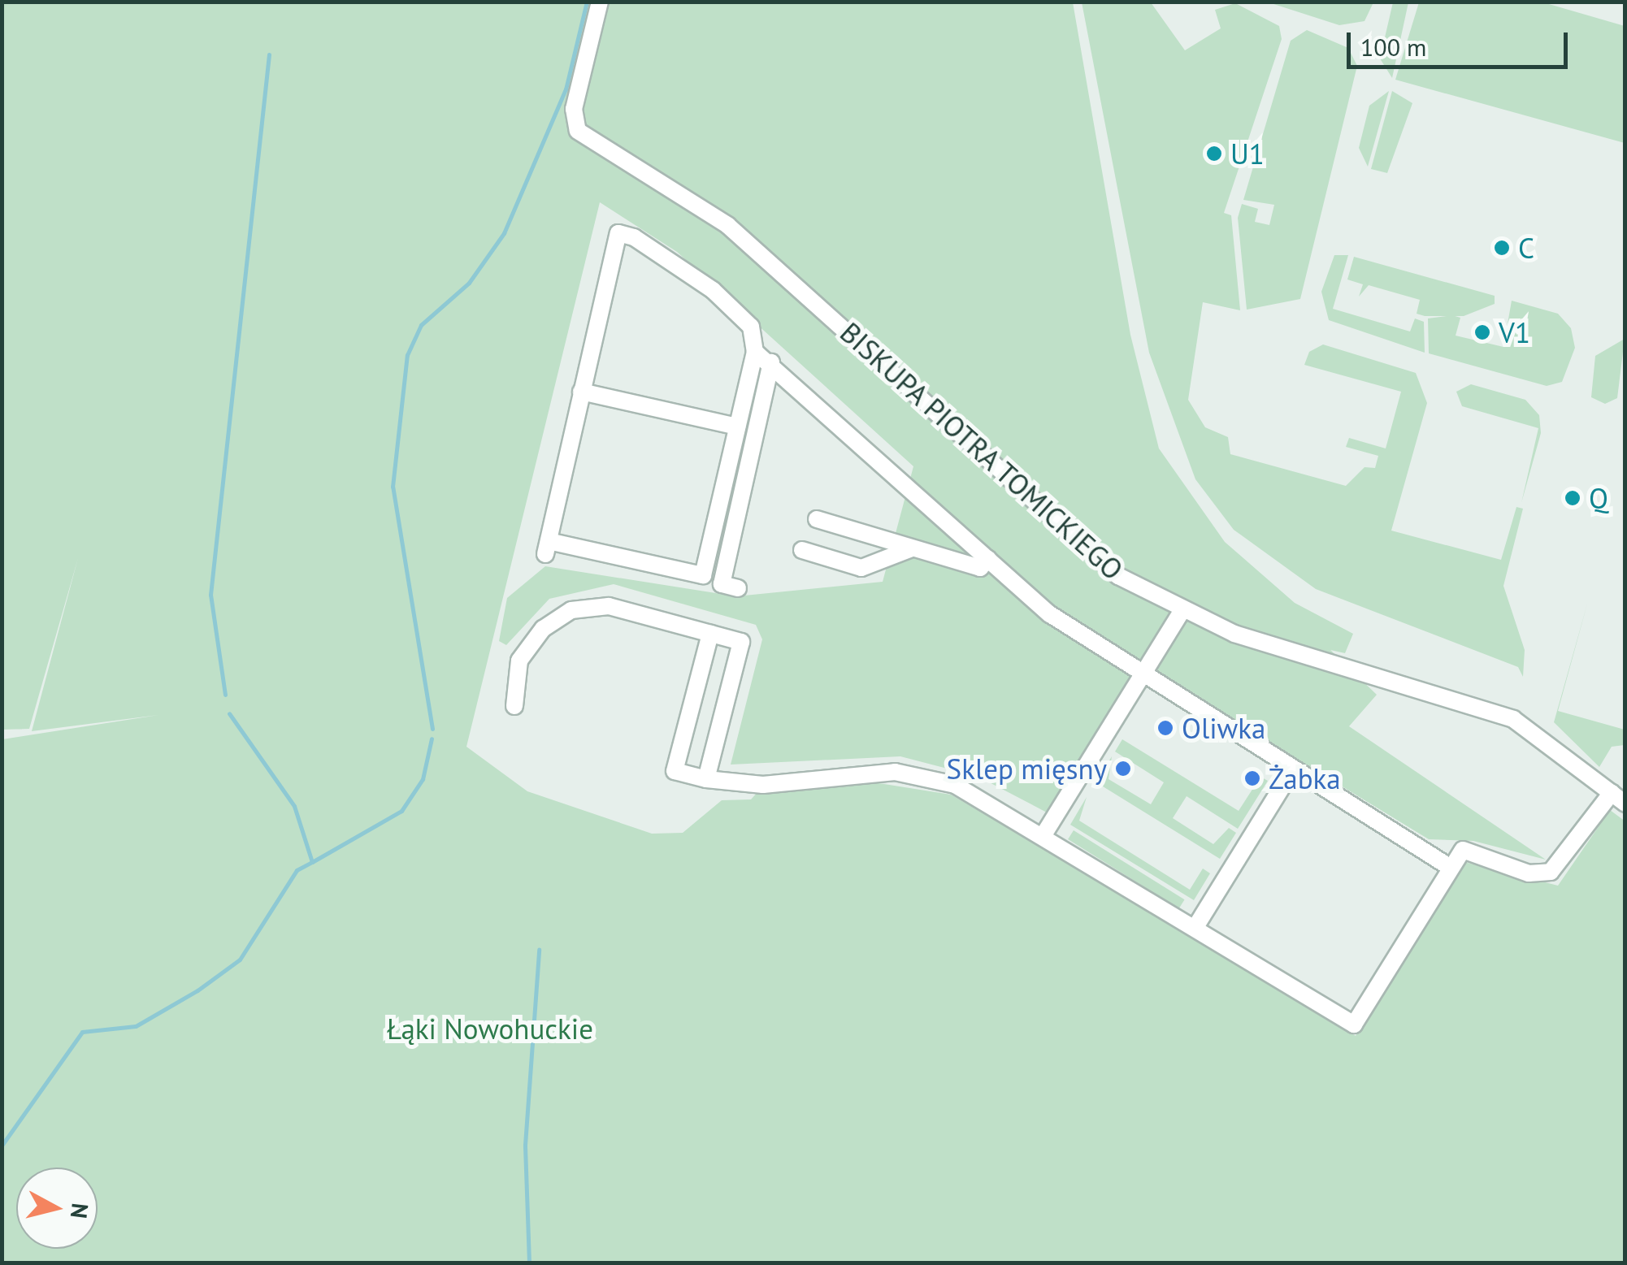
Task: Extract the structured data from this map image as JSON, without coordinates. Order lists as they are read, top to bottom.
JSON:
{
  "streets": {
    "street": ["BISKUPA PIOTRA TOMICKIEGO"]
  },
  "parks": ["Łąki Nowohuckie"],
  "places": [
    "U1",
    "C",
    "V1",
    "Q",
    "Oliwka",
    "Sklep mięsny",
    "Żabka"
  ],
  "scale_bar": "100 m",
  "north": "right"
}
